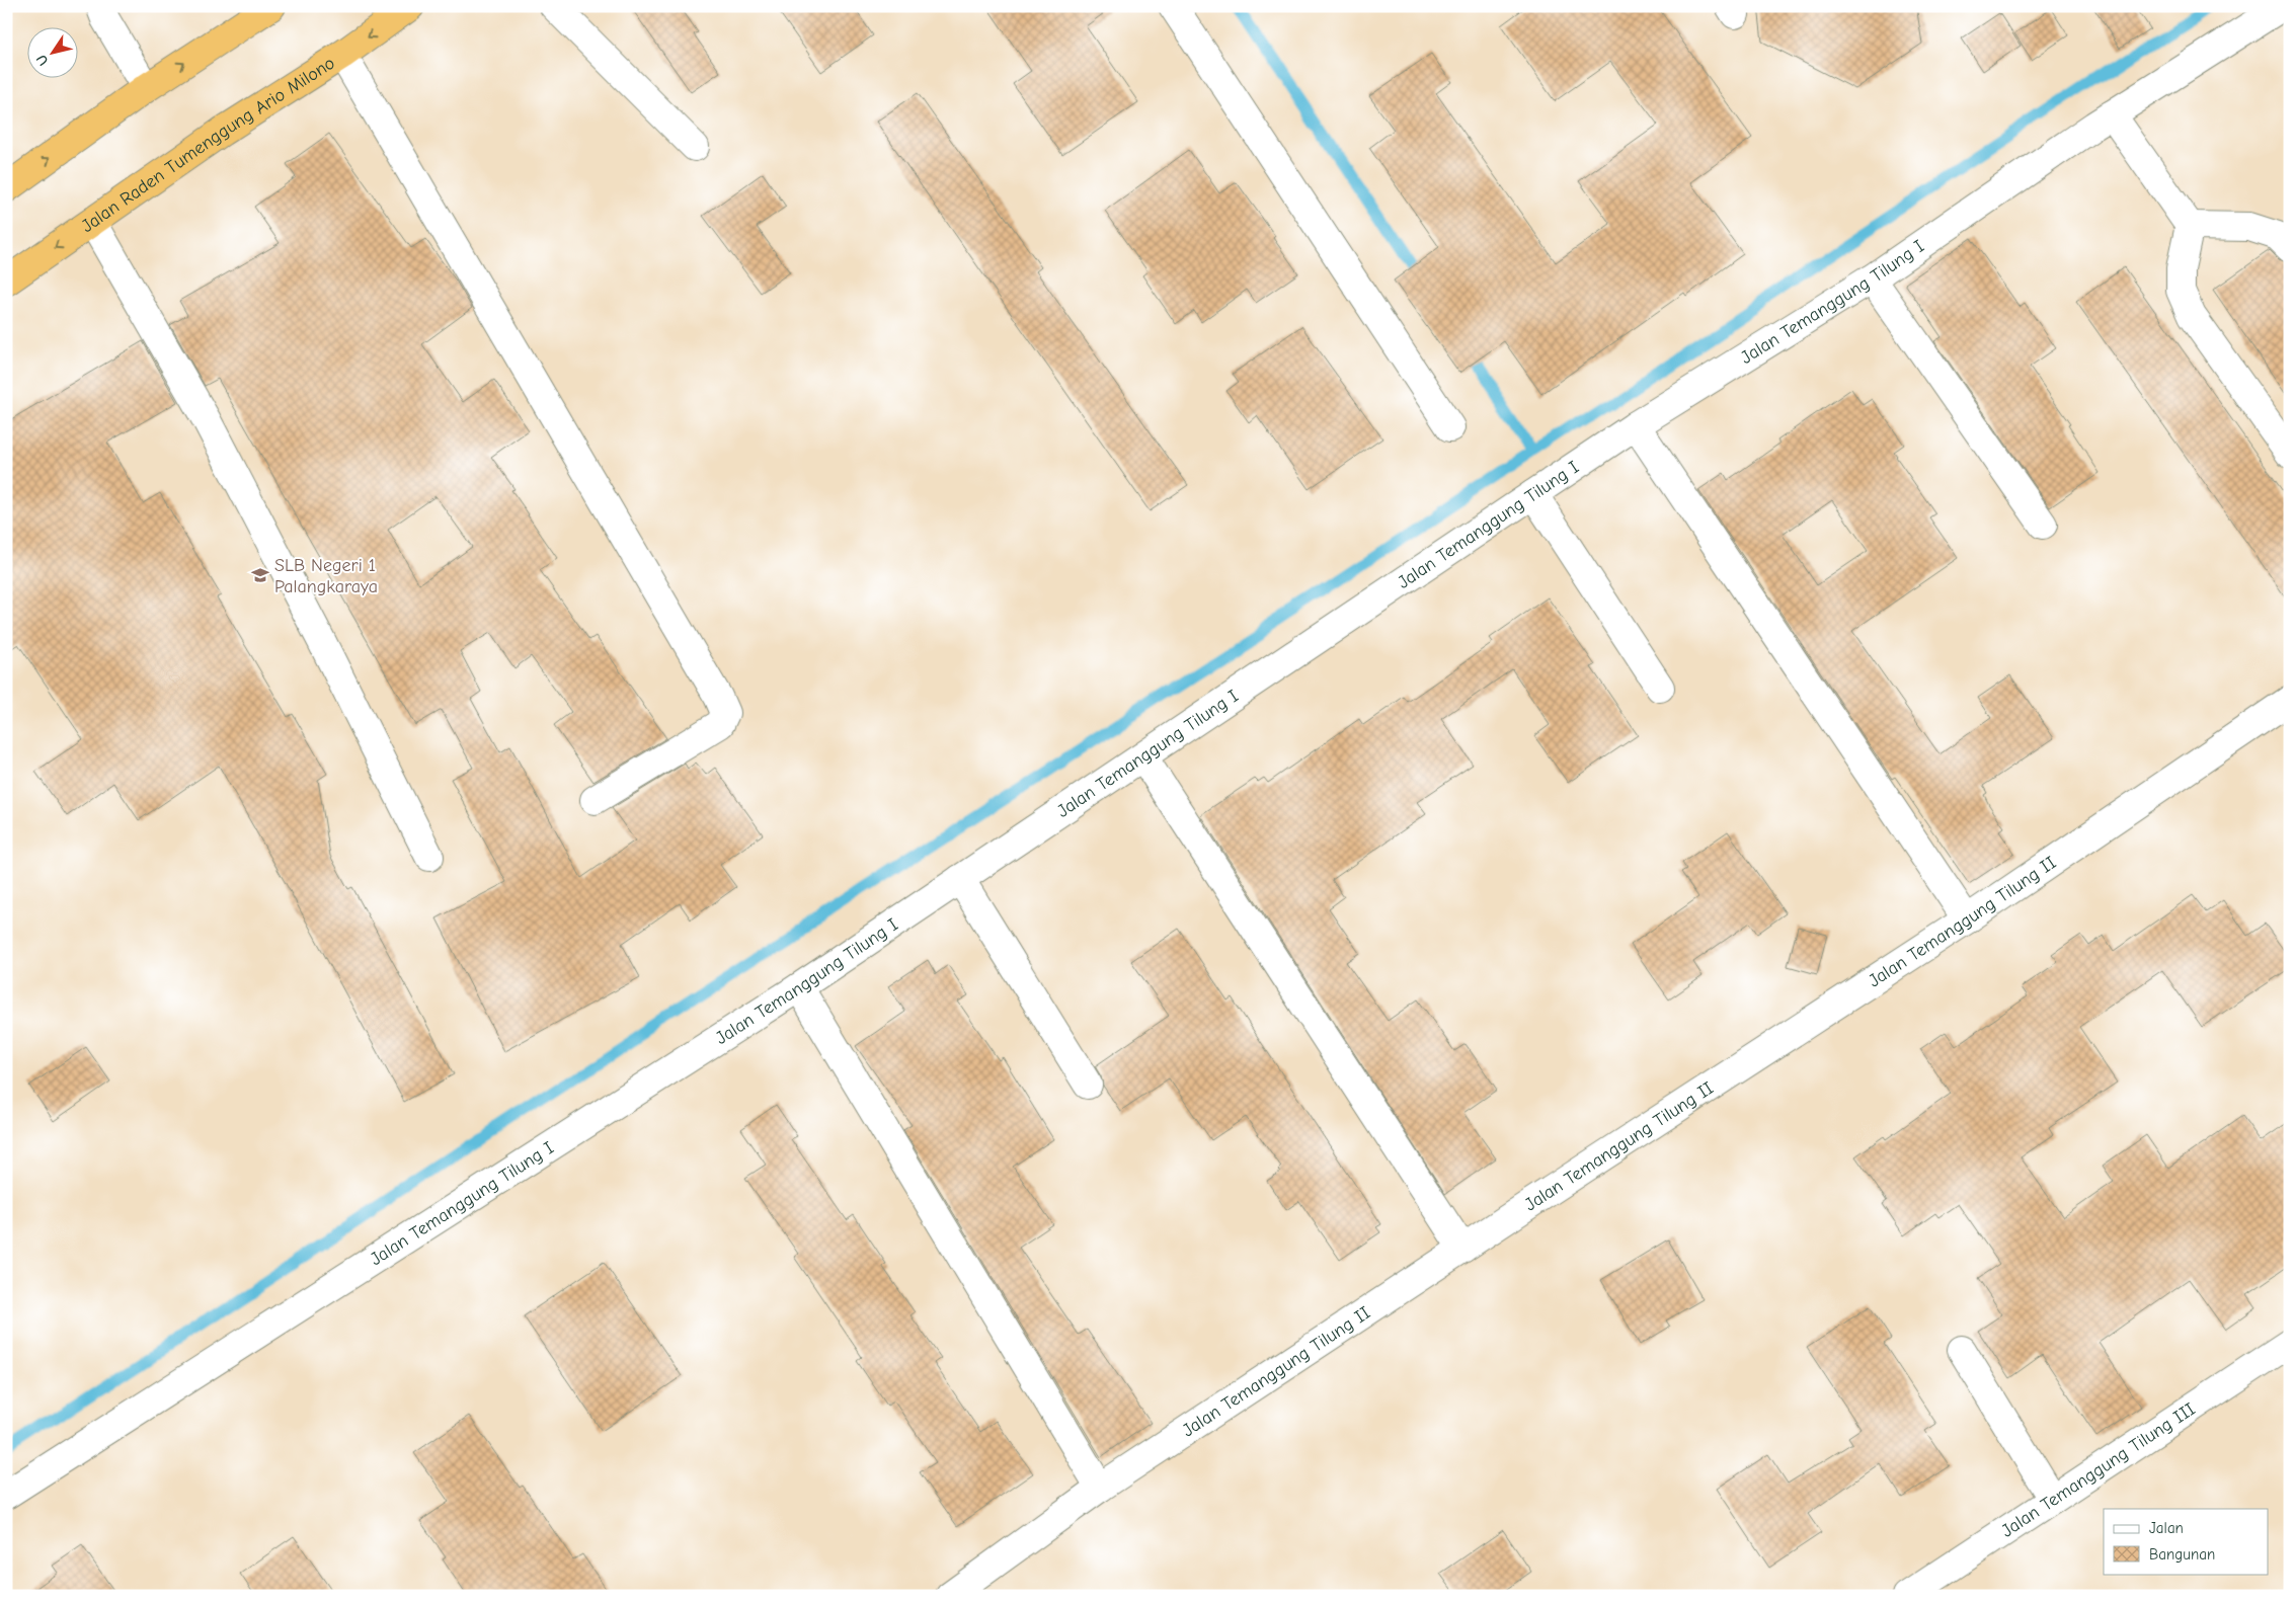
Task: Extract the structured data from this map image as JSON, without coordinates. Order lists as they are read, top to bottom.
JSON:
{
  "streets": {
    "highway": ["Jalan Raden Tumenggung Ario Milono"],
    "street": ["Jalan Temanggung Tilung I", "Jalan Temanggung Tilung II", "Jalan Temanggung Tilung III"]
  },
  "one_way": ["Jalan Raden Tumenggung Ario Milono"],
  "places": {
    "school or university": ["SLB Negeri 1 Palangkaraya"]
  },
  "legend": ["Jalan", "Bangunan"],
  "north": "bottom left"
}
